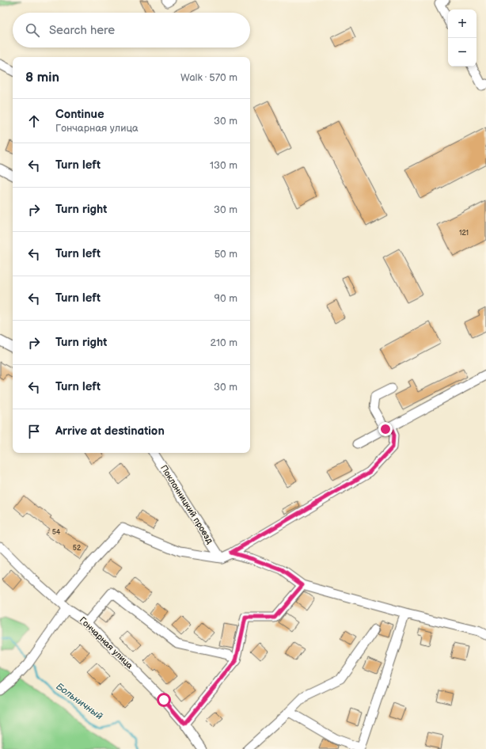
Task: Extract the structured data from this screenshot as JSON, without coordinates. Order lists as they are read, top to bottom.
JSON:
{
  "streets": {
    "street": ["Поклонницкий проезд", "Гончарная улица"]
  },
  "water": ["Больничный"],
  "house_numbers": ["121", "54", "52"],
  "page": {
    "map_buttons": ["+", "−"],
    "search": "Search here",
    "heading": ["8 min", "Walk · 570 m"],
    "list": [
      ["Continue", "Гончарная улица", "30 m"],
      ["Turn left", "130 m"],
      ["Turn right", "30 m"],
      ["Turn left", "50 m"],
      ["Turn left", "90 m"],
      ["Turn right", "210 m"],
      ["Turn left", "30 m"],
      "Arrive at destination"
    ]
  }
}
